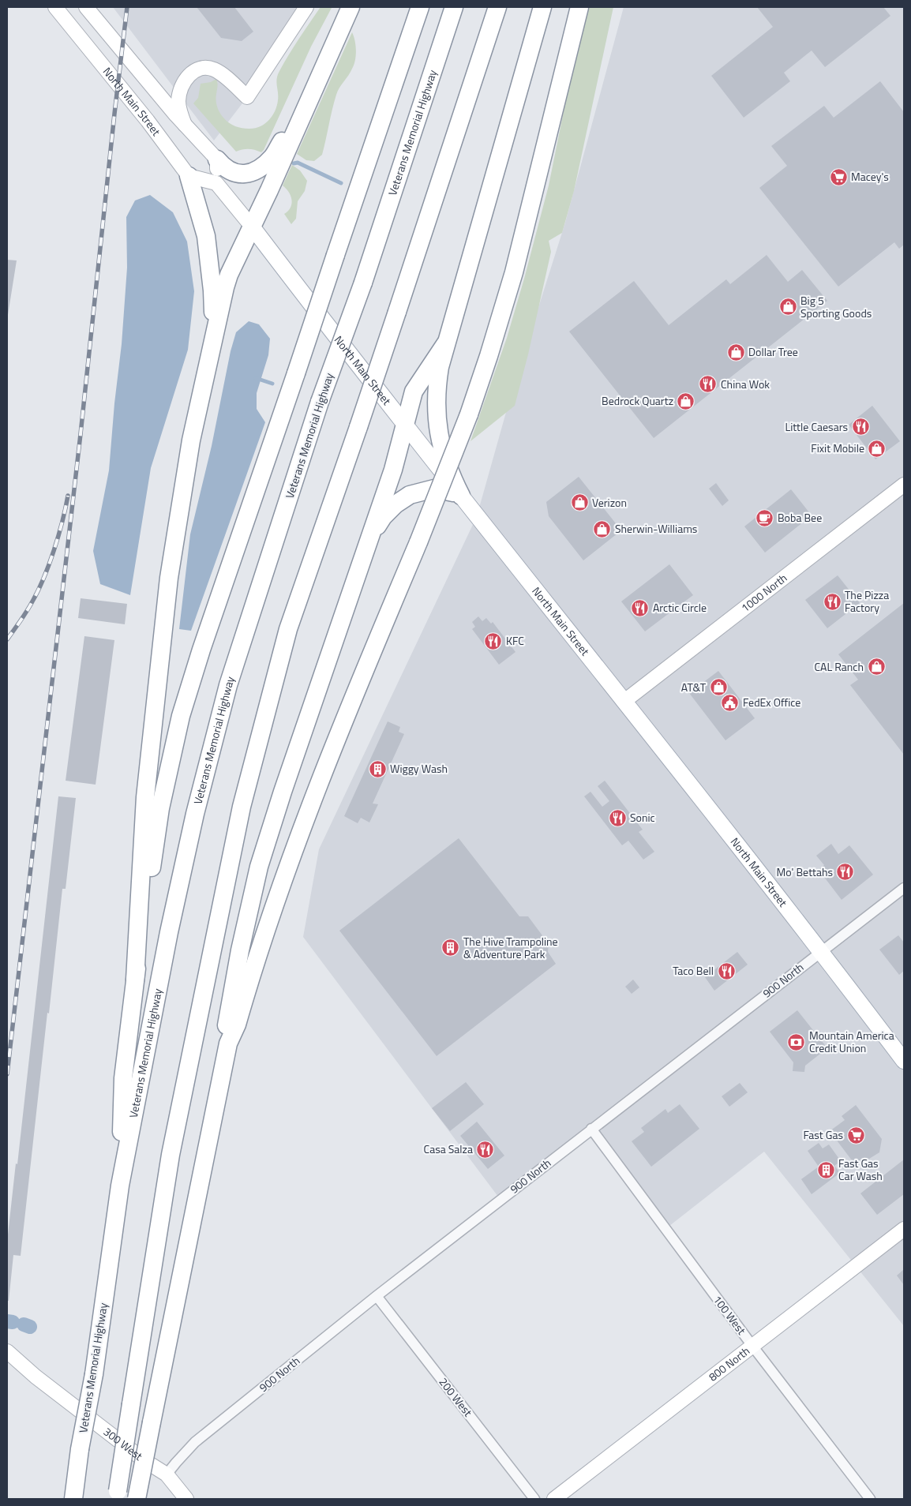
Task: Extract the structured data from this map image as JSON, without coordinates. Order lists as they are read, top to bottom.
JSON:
{
  "streets": {
    "highway": ["Veterans Memorial Highway"],
    "main road": ["North Main Street"],
    "street": [
      "1000 North",
      "900 North",
      "100 West",
      "800 North",
      "200 West",
      "300 West"
    ]
  },
  "crossings": [
    ["North Main Street", "1000 North"],
    ["North Main Street", "900 North"],
    ["900 North", "100 West"],
    ["900 North", "200 West"],
    ["900 North", "300 West"],
    ["100 West", "800 North"]
  ],
  "places": {
    "supermarket": ["Macey's", "Fast Gas"],
    "shop": [
      "Big 5 Sporting Goods",
      "Dollar Tree",
      "Bedrock Quartz",
      "Fixit Mobile",
      "Verizon",
      "Sherwin-Williams",
      "CAL Ranch",
      "AT&T"
    ],
    "restaurant": [
      "China Wok",
      "Little Caesars",
      "The Pizza Factory",
      "Arctic Circle",
      "KFC",
      "Sonic",
      "Mo' Bettahs",
      "Taco Bell",
      "Casa Salza"
    ],
    "cafe": ["Boba Bee"],
    "public building": ["FedEx Office"],
    "building": ["Wiggy Wash", "The Hive Trampoline & Adventure Park", "Fast Gas Car Wash"],
    "bank": ["Mountain America Credit Union"]
  }
}
